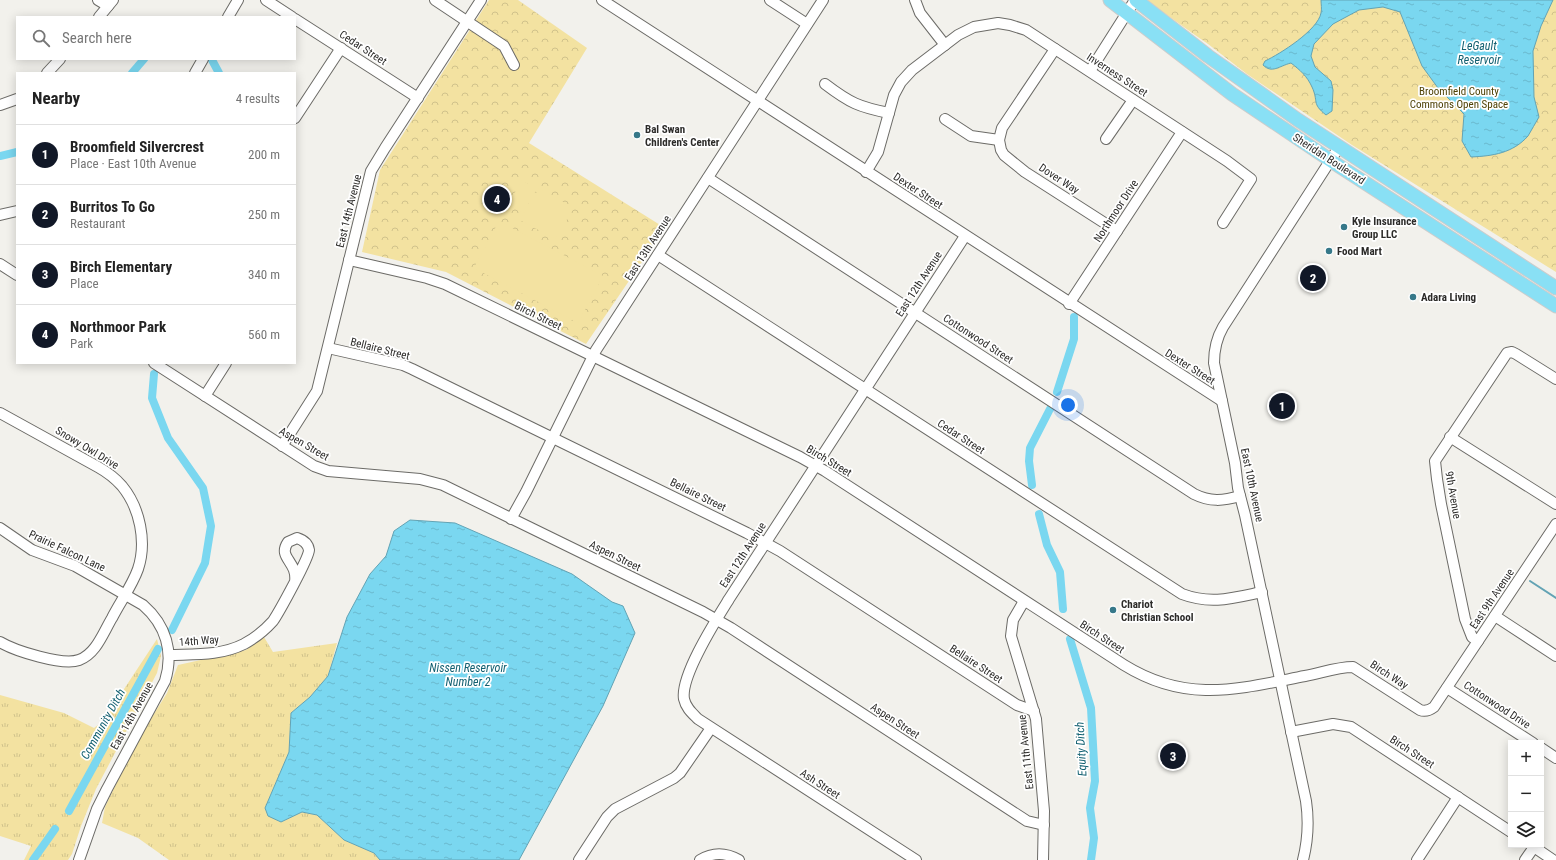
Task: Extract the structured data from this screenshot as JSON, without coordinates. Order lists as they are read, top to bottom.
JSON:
{
  "streets": {
    "main road": ["Sheridan Boulevard"],
    "street": [
      "Cedar Street",
      "Inverness Street",
      "Dover Way",
      "Dexter Street",
      "East 14th Avenue",
      "Northmoor Drive",
      "East 13th Avenue",
      "East 12th Avenue",
      "Birch Street",
      "Cottonwood Street",
      "Bellaire Street",
      "Aspen Street",
      "Snowy Owl Drive",
      "East 10th Avenue",
      "9th Avenue",
      "Prairie Falcon Lane",
      "East 9th Avenue",
      "14th Way",
      "Birch Way",
      "Cottonwood Drive",
      "East 11th Avenue",
      "Ash Street"
    ]
  },
  "crossings": [
    ["Cedar Street", "East 14th Avenue"],
    ["Cedar Street", "East 13th Avenue"],
    ["Cedar Street", "East 12th Avenue"],
    ["Cedar Street", "East 10th Avenue"],
    ["Inverness Street", "Northmoor Drive"],
    ["Sheridan Boulevard", "East 10th Avenue"],
    ["Dover Way", "Northmoor Drive"],
    ["Dexter Street", "Northmoor Drive"],
    ["Dexter Street", "East 13th Avenue"],
    ["Dexter Street", "East 12th Avenue"],
    ["Dexter Street", "East 10th Avenue"],
    ["East 14th Avenue", "Birch Street"],
    ["East 14th Avenue", "Bellaire Street"],
    ["East 14th Avenue", "Aspen Street"],
    ["East 14th Avenue", "Snowy Owl Drive"],
    ["East 14th Avenue", "Prairie Falcon Lane"],
    ["East 14th Avenue", "14th Way"],
    ["East 13th Avenue", "Birch Street"],
    ["East 13th Avenue", "Cottonwood Street"],
    ["East 13th Avenue", "Bellaire Street"],
    ["East 13th Avenue", "Aspen Street"],
    ["East 12th Avenue", "Birch Street"],
    ["East 12th Avenue", "Cottonwood Street"],
    ["East 12th Avenue", "Bellaire Street"],
    ["East 12th Avenue", "Aspen Street"],
    ["East 12th Avenue", "Ash Street"],
    ["Birch Street", "East 10th Avenue"],
    ["Birch Street", "Birch Way"],
    ["Birch Street", "East 11th Avenue"],
    ["Cottonwood Street", "East 10th Avenue"],
    ["Bellaire Street", "East 11th Avenue"],
    ["Aspen Street", "East 11th Avenue"],
    ["Snowy Owl Drive", "Prairie Falcon Lane"],
    ["East 10th Avenue", "Birch Way"],
    ["9th Avenue", "East 9th Avenue"],
    ["East 9th Avenue", "Birch Way"],
    ["East 9th Avenue", "Cottonwood Drive"],
    ["Birch Way", "Cottonwood Drive"]
  ],
  "water": [
    "LeGault Reservoir",
    "Nissen Reservoir Number 2",
    "Community Ditch",
    "Equity Ditch"
  ],
  "parks": ["Broomfield County Commons Open Space"],
  "places": [
    "Bal Swan Children's Center",
    "Kyle Insurance Group LLC",
    "Food Mart",
    "Adara Living",
    "Chariot Christian School"
  ],
  "page": {
    "search": "Search here",
    "heading": ["Nearby", "4 results"],
    "list": [
      {
        "mark": "1",
        "name": "Broomfield Silvercrest",
        "note": "Place · East 10th Avenue",
        "value": "200 m"
      },
      {
        "mark": "2",
        "name": "Burritos To Go",
        "note": "Restaurant",
        "value": "250 m"
      },
      {
        "mark": "3",
        "name": "Birch Elementary",
        "note": "Place",
        "value": "340 m"
      },
      {
        "mark": "4",
        "name": "Northmoor Park",
        "note": "Park",
        "value": "560 m"
      }
    ],
    "pins": [
      "4",
      "2",
      "1",
      "3"
    ],
    "map_buttons": ["+", "−"]
  }
}
